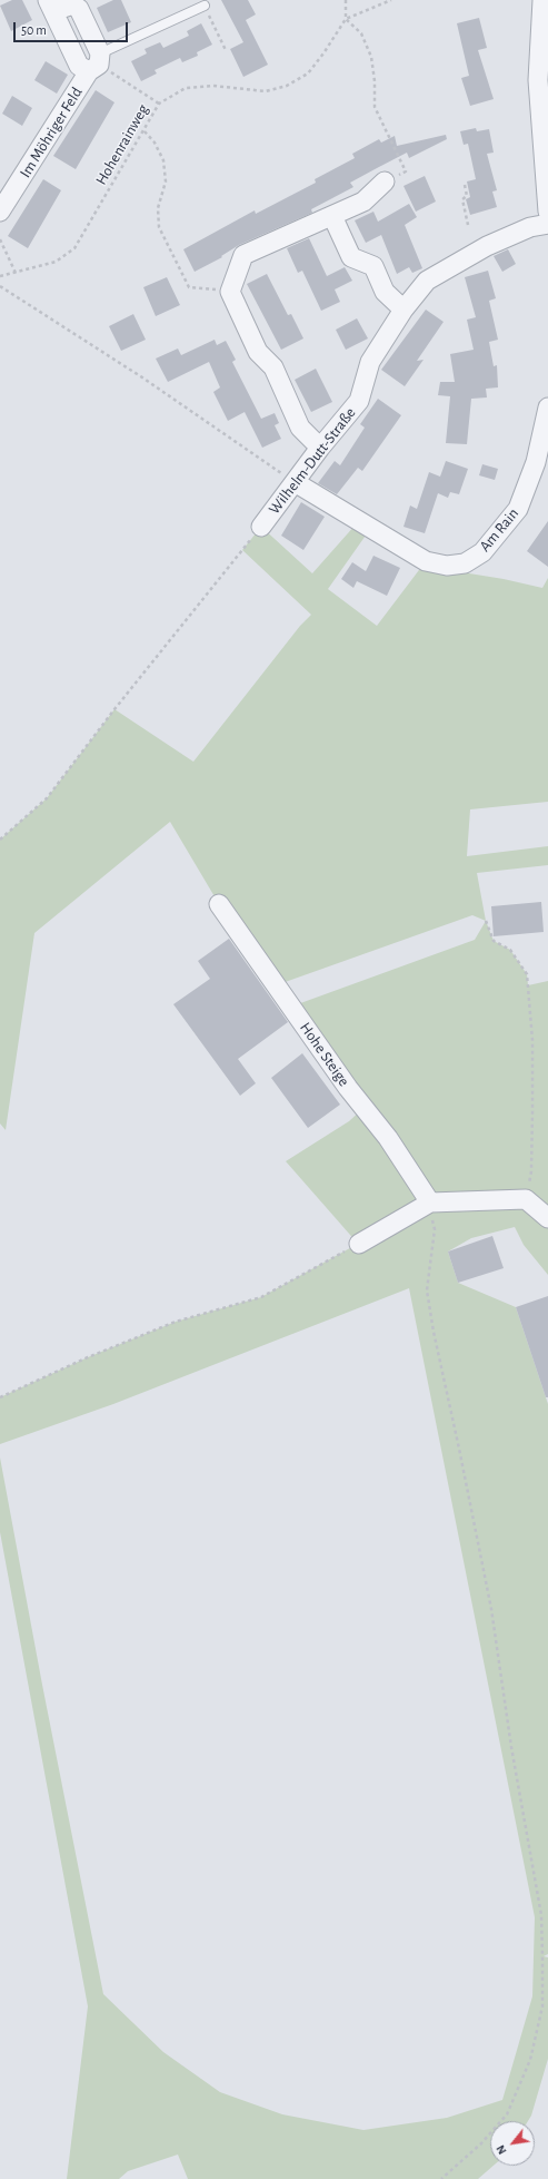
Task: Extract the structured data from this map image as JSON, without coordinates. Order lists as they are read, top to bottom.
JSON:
{
  "streets": {
    "street": [
      "Im Möhriger Feld",
      "Wilhelm-Dutt-Straße",
      "Am Rain",
      "Hohe Steige"
    ],
    "path": ["Hohenrainweg"]
  },
  "crossings": [
    ["Wilhelm-Dutt-Straße", "Am Rain"]
  ],
  "scale_bar": "50 m",
  "north": "bottom left"
}
